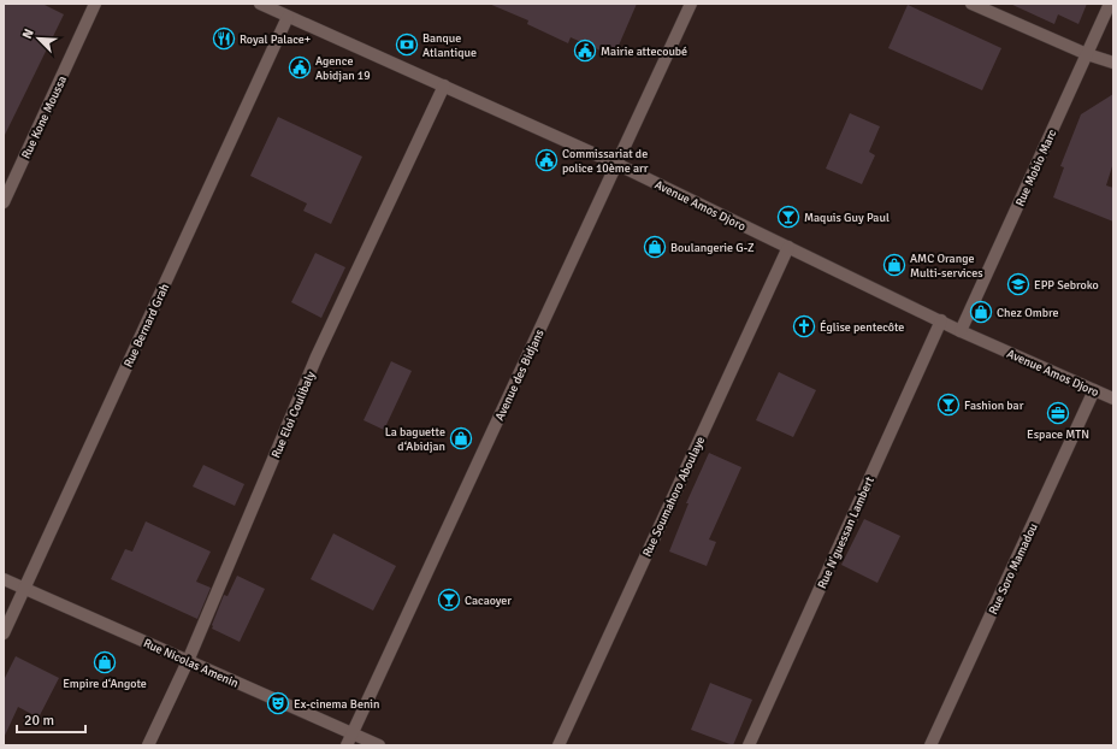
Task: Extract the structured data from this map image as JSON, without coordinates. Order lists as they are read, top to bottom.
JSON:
{
  "streets": {
    "street": [
      "Rue Kone Moussa",
      "Rue Mobio Marc",
      "Avenue Amos Djoro",
      "Rue Bernard Grah",
      "Avenue des Bidjans",
      "Rue Eloi Coulibaly",
      "Rue Soumahoro Aboulaye",
      "Rue N'guessan Lambert",
      "Rue Soro Mamadou",
      "Rue Nicolas Amenin"
    ]
  },
  "crossings": [
    ["Rue Mobio Marc", "Avenue Amos Djoro"],
    ["Avenue Amos Djoro", "Rue Bernard Grah"],
    ["Avenue Amos Djoro", "Avenue des Bidjans"],
    ["Avenue Amos Djoro", "Rue Eloi Coulibaly"],
    ["Avenue Amos Djoro", "Rue Soumahoro Aboulaye"],
    ["Avenue Amos Djoro", "Rue N'guessan Lambert"],
    ["Avenue Amos Djoro", "Rue Soro Mamadou"],
    ["Rue Bernard Grah", "Rue Nicolas Amenin"],
    ["Avenue des Bidjans", "Rue Nicolas Amenin"],
    ["Rue Eloi Coulibaly", "Rue Nicolas Amenin"]
  ],
  "places": {
    "restaurant": ["Royal Palace+"],
    "bank": ["Banque Atlantique"],
    "public building": ["Mairie attecoubé", "Agence Abidjan 19", "Commissariat de police 10ème arr"],
    "bar": ["Maquis Guy Paul", "Fashion bar", "Cacaoyer"],
    "shop": [
      "Boulangerie G-Z",
      "AMC Orange Multi-services",
      "Chez Ombre",
      "La baguette d‘Abidjan",
      "Empire d‘Angote"
    ],
    "school or university": ["EPP Sebroko"],
    "church": ["Église pentecôte"],
    "office": ["Espace MTN"],
    "theatre": ["Ex-cinema Benin"]
  },
  "scale_bar": "20 m",
  "north": "top left"
}
